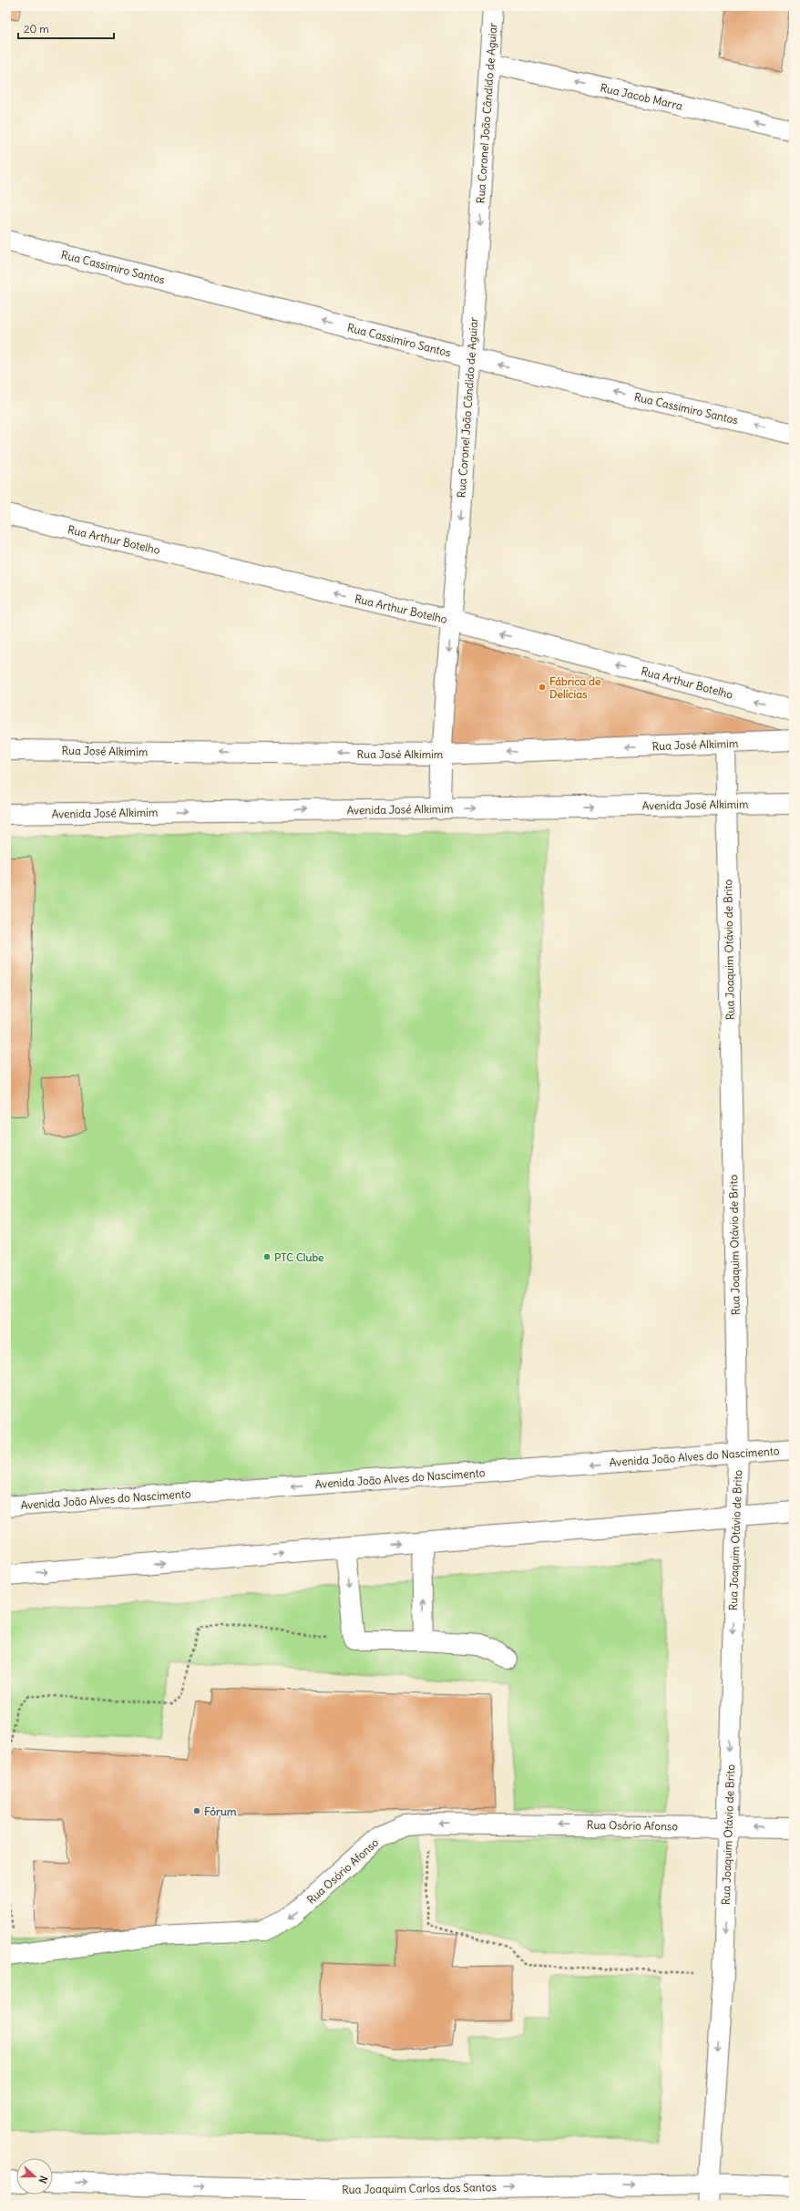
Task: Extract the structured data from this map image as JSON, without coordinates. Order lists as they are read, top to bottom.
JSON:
{
  "streets": {
    "street": [
      "Rua Jacob Marra",
      "Rua Coronel João Cândido de Aguiar",
      "Rua Cassimiro Santos",
      "Rua Arthur Botelho",
      "Rua José Alkimim",
      "Avenida José Alkimim",
      "Rua Joaquim Otávio de Brito",
      "Avenida João Alves do Nascimento",
      "Rua Osório Afonso",
      "Rua Joaquim Carlos dos Santos"
    ]
  },
  "crossings": [
    ["Rua Jacob Marra", "Rua Coronel João Cândido de Aguiar"],
    ["Rua Coronel João Cândido de Aguiar", "Rua Cassimiro Santos"],
    ["Rua Coronel João Cândido de Aguiar", "Rua Arthur Botelho"],
    ["Rua Coronel João Cândido de Aguiar", "Rua José Alkimim"],
    ["Rua Coronel João Cândido de Aguiar", "Avenida José Alkimim"],
    ["Rua José Alkimim", "Rua Joaquim Otávio de Brito"],
    ["Avenida José Alkimim", "Rua Joaquim Otávio de Brito"],
    ["Rua Joaquim Otávio de Brito", "Avenida João Alves do Nascimento"],
    ["Rua Joaquim Otávio de Brito", "Rua Osório Afonso"],
    ["Rua Joaquim Otávio de Brito", "Rua Joaquim Carlos dos Santos"]
  ],
  "one_way": [
    "Rua Jacob Marra",
    "Rua Coronel João Cândido de Aguiar",
    "Rua Cassimiro Santos",
    "Rua Arthur Botelho",
    "Rua José Alkimim",
    "Avenida José Alkimim",
    "Rua Joaquim Otávio de Brito",
    "Rua Osório Afonso",
    "Rua Joaquim Carlos dos Santos"
  ],
  "places": ["Fábrica de Delícias", "PTC Clube", "Fórum"],
  "scale_bar": "20 m",
  "north": "right"
}
